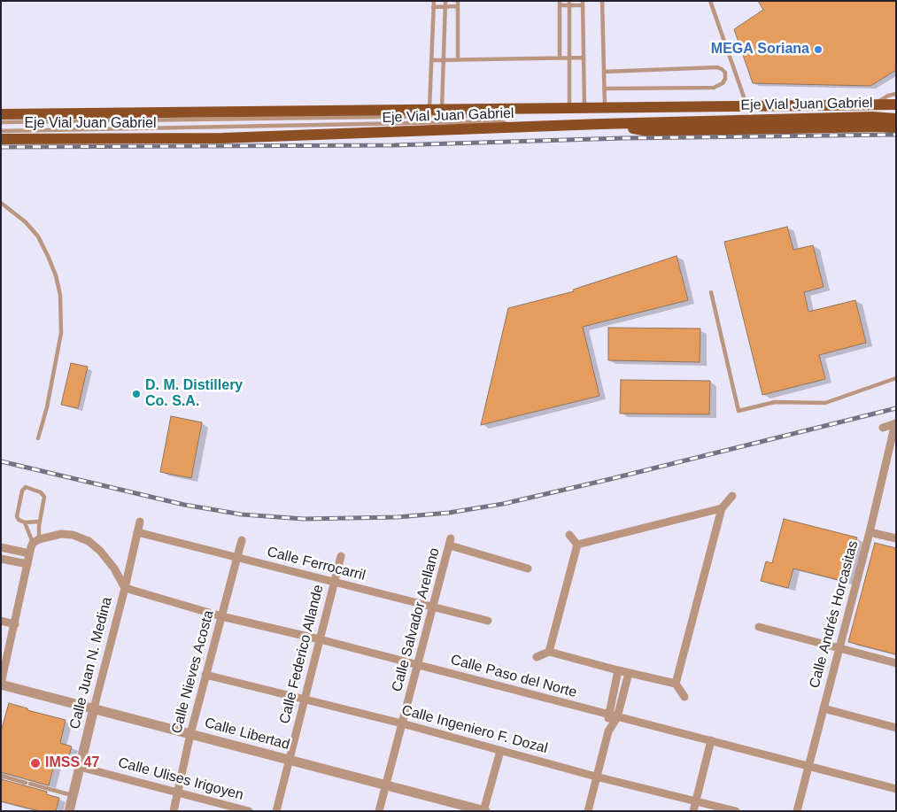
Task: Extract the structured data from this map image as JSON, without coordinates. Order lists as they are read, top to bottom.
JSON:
{
  "streets": {
    "main road": ["Eje Vial Juan Gabriel"],
    "street": [
      "Calle Ferrocarril",
      "Calle Andrés Horcasitas",
      "Calle Salvador Arellano",
      "Calle Federico Allande",
      "Calle Juan N. Medina",
      "Calle Nieves Acosta",
      "Calle Paso del Norte",
      "Calle Ingeniero F. Dozal",
      "Calle Libertad",
      "Calle Ulises Irigoyen"
    ]
  },
  "crossings": [
    ["Calle Ferrocarril", "Calle Salvador Arellano"],
    ["Calle Ferrocarril", "Calle Federico Allande"],
    ["Calle Ferrocarril", "Calle Juan N. Medina"],
    ["Calle Ferrocarril", "Calle Nieves Acosta"],
    ["Calle Andrés Horcasitas", "Calle Paso del Norte"],
    ["Calle Salvador Arellano", "Calle Paso del Norte"],
    ["Calle Salvador Arellano", "Calle Ingeniero F. Dozal"],
    ["Calle Salvador Arellano", "Calle Libertad"],
    ["Calle Federico Allande", "Calle Paso del Norte"],
    ["Calle Federico Allande", "Calle Ingeniero F. Dozal"],
    ["Calle Federico Allande", "Calle Libertad"],
    ["Calle Juan N. Medina", "Calle Paso del Norte"],
    ["Calle Juan N. Medina", "Calle Libertad"],
    ["Calle Juan N. Medina", "Calle Ulises Irigoyen"],
    ["Calle Nieves Acosta", "Calle Paso del Norte"],
    ["Calle Nieves Acosta", "Calle Ingeniero F. Dozal"],
    ["Calle Nieves Acosta", "Calle Libertad"],
    ["Calle Nieves Acosta", "Calle Ulises Irigoyen"]
  ],
  "places": ["MEGA Soriana", "D. M. Distillery Co. S.A.", "IMSS 47"]
}
